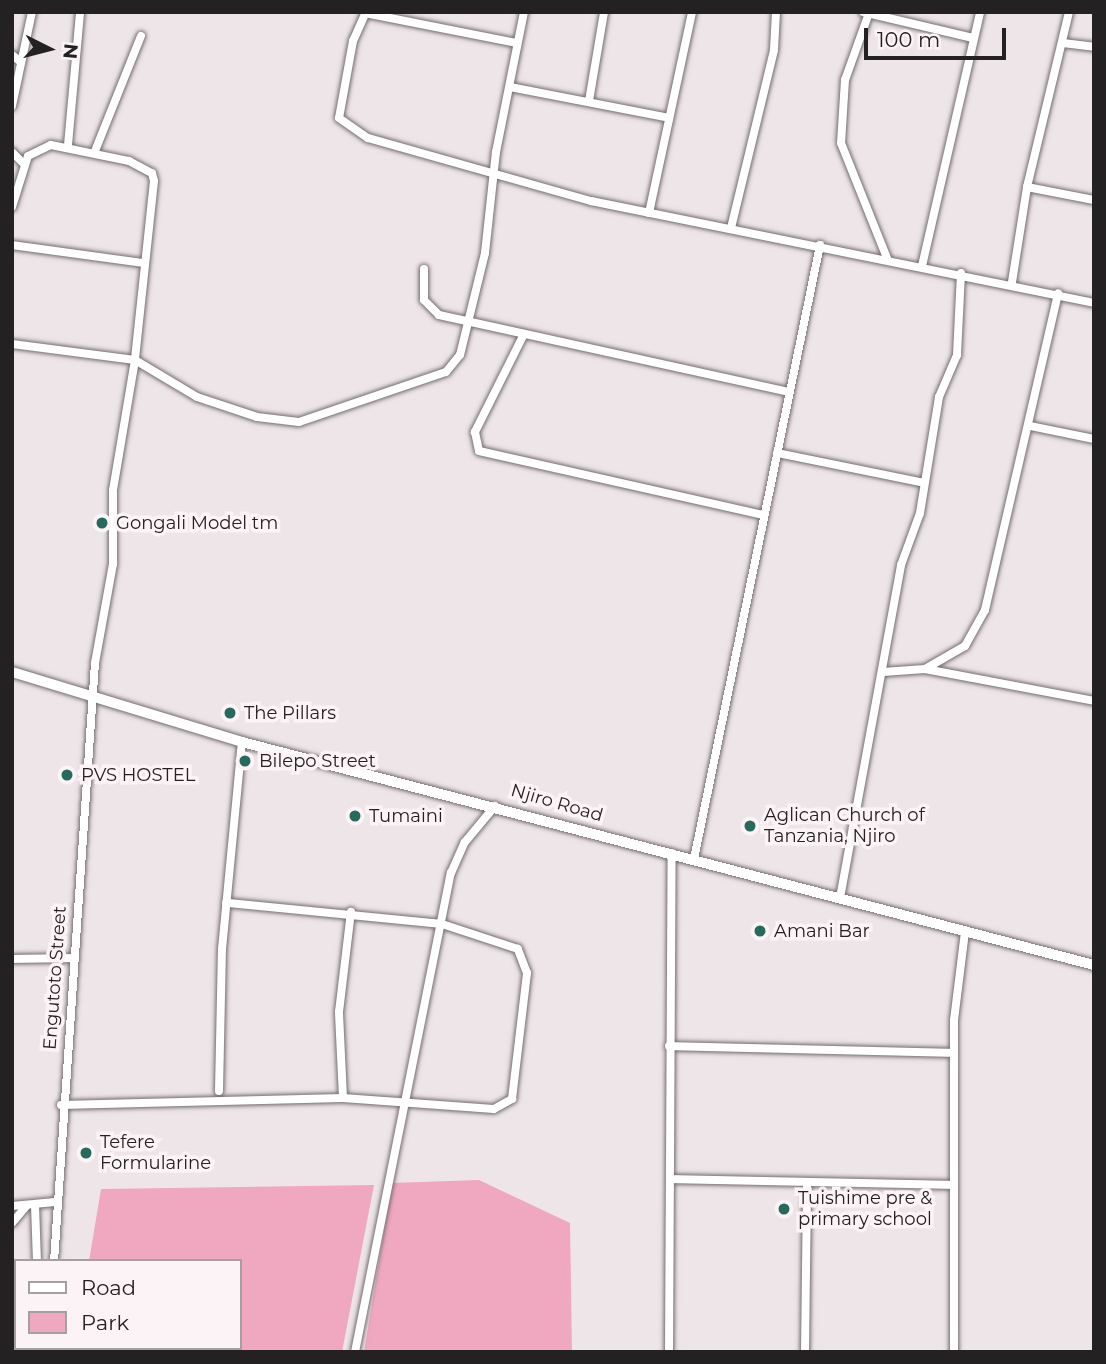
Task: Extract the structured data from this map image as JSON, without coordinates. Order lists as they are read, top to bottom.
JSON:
{
  "streets": {
    "street": ["Njiro Road", "Engutoto Street"]
  },
  "crossings": [
    ["Njiro Road", "Engutoto Street"]
  ],
  "places": [
    "Gongali Model tm",
    "The Pillars",
    "Bilepo Street",
    "PVS HOSTEL",
    "Tumaini",
    "Aglican Church of Tanzania, Njiro",
    "Amani Bar",
    "Tefere Formularine",
    "Tuishime pre & primary school"
  ],
  "legend": ["Road", "Park"],
  "scale_bar": "100 m",
  "north": "right"
}
